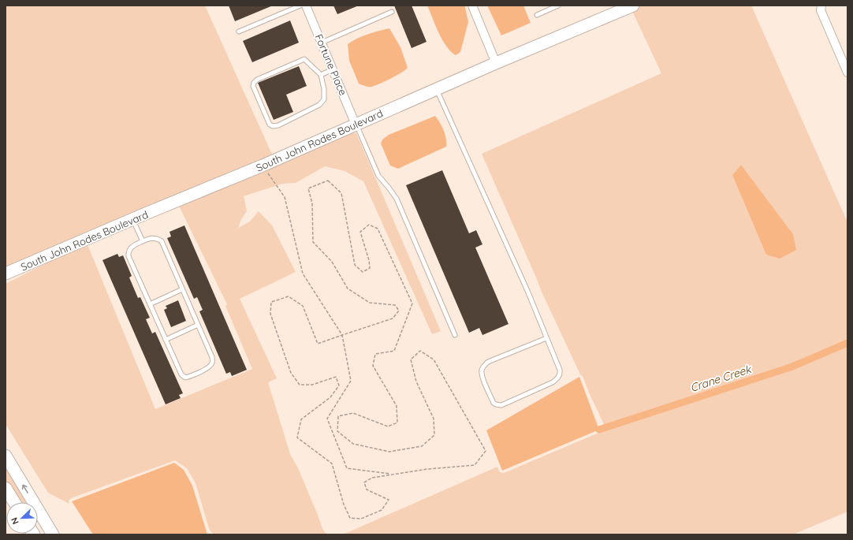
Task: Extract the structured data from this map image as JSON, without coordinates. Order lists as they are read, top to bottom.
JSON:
{
  "streets": {
    "main road": ["South John Rodes Boulevard"],
    "street": ["Fortune Place"]
  },
  "crossings": [
    ["Fortune Place", "South John Rodes Boulevard"]
  ],
  "water": ["Crane Creek"],
  "north": "bottom left"
}
